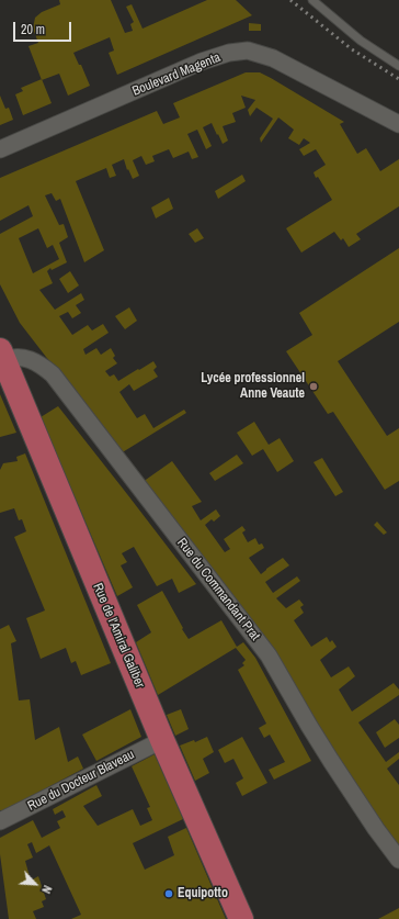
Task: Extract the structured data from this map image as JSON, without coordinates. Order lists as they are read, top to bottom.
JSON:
{
  "streets": {
    "main road": ["Rue de l'Amiral Galiber"],
    "street": ["Boulevard Magenta", "Rue du Commandant Prat", "Rue du Docteur Blaveau"]
  },
  "crossings": [
    ["Rue du Commandant Prat", "Rue de l'Amiral Galiber"],
    ["Rue de l'Amiral Galiber", "Rue du Docteur Blaveau"]
  ],
  "places": ["Lycée professionnel Anne Veaute", "Equipotto"],
  "scale_bar": "20 m",
  "north": "bottom right"
}
